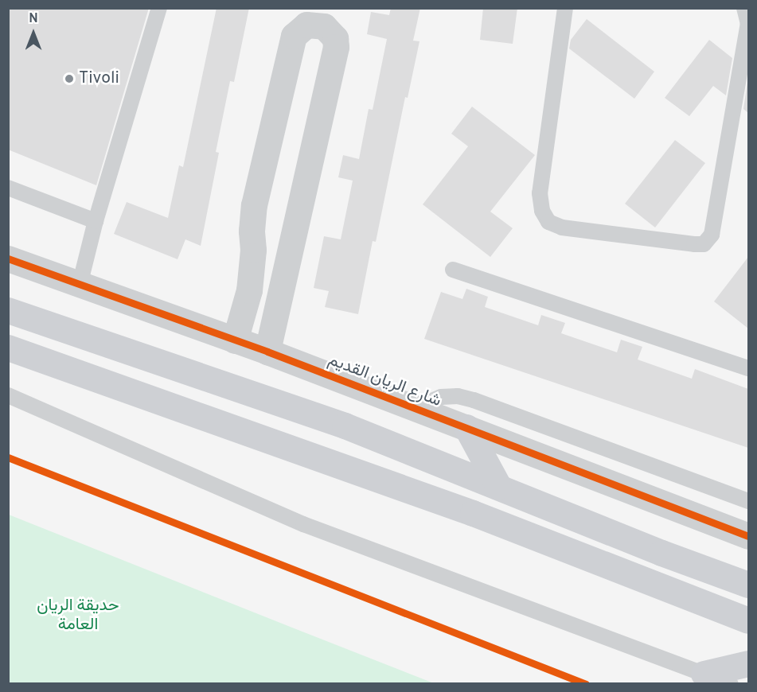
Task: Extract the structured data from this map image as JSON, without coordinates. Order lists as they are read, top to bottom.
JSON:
{
  "streets": {
    "street": ["شارع الريان القديم"]
  },
  "parks": ["حديقة الريان العامة"],
  "places": ["Tivoli"],
  "north": "top"
}
